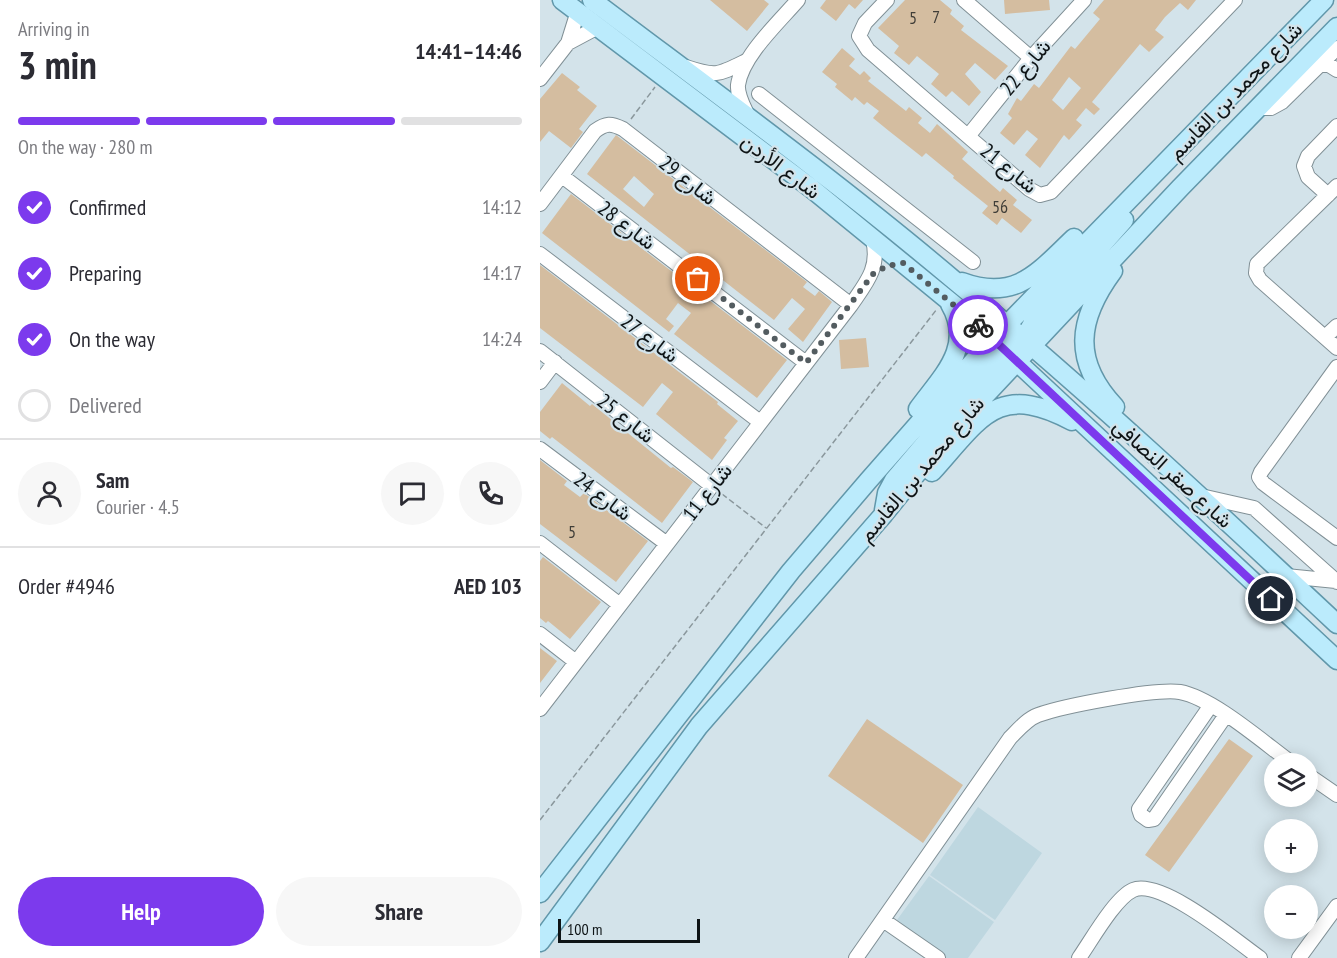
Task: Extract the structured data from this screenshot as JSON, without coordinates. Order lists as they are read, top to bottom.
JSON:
{
  "streets": {
    "main road": ["شارع محمد بن القاسم", "شارع الأردن", "شارع صقر النصافي"],
    "street": [
      "شارع 22",
      "شارع 21",
      "شارع 29",
      "شارع 28",
      "شارع 27",
      "شارع 25",
      "شارع 11",
      "شارع 24"
    ]
  },
  "crossings": [
    ["شارع 22", "شارع 21"],
    ["شارع محمد بن القاسم", "شارع الأردن"],
    ["شارع محمد بن القاسم", "شارع صقر النصافي"],
    ["شارع الأردن", "شارع صقر النصافي"],
    ["شارع 29", "شارع 11"],
    ["شارع 28", "شارع 11"],
    ["شارع 27", "شارع 11"],
    ["شارع 25", "شارع 11"],
    ["شارع 11", "شارع 24"]
  ],
  "house_numbers": [
    "7",
    "5",
    "56",
    "5"
  ],
  "scale_bar": "100 m",
  "page": {
    "heading": ["3 min", "Arriving in", "14:41–14:46"],
    "panel": [
      "Sam",
      "Courier · 4.5",
      "Order #4946",
      "AED 103"
    ],
    "bar": "On the way · 280 m",
    "list": [
      ["Confirmed", "14:12"],
      ["Preparing", "14:17"],
      ["On the way", "14:24"],
      "Delivered"
    ],
    "map_buttons": ["+", "−"],
    "buttons": ["Help", "Share"],
    "scale": "100 m"
  }
}
